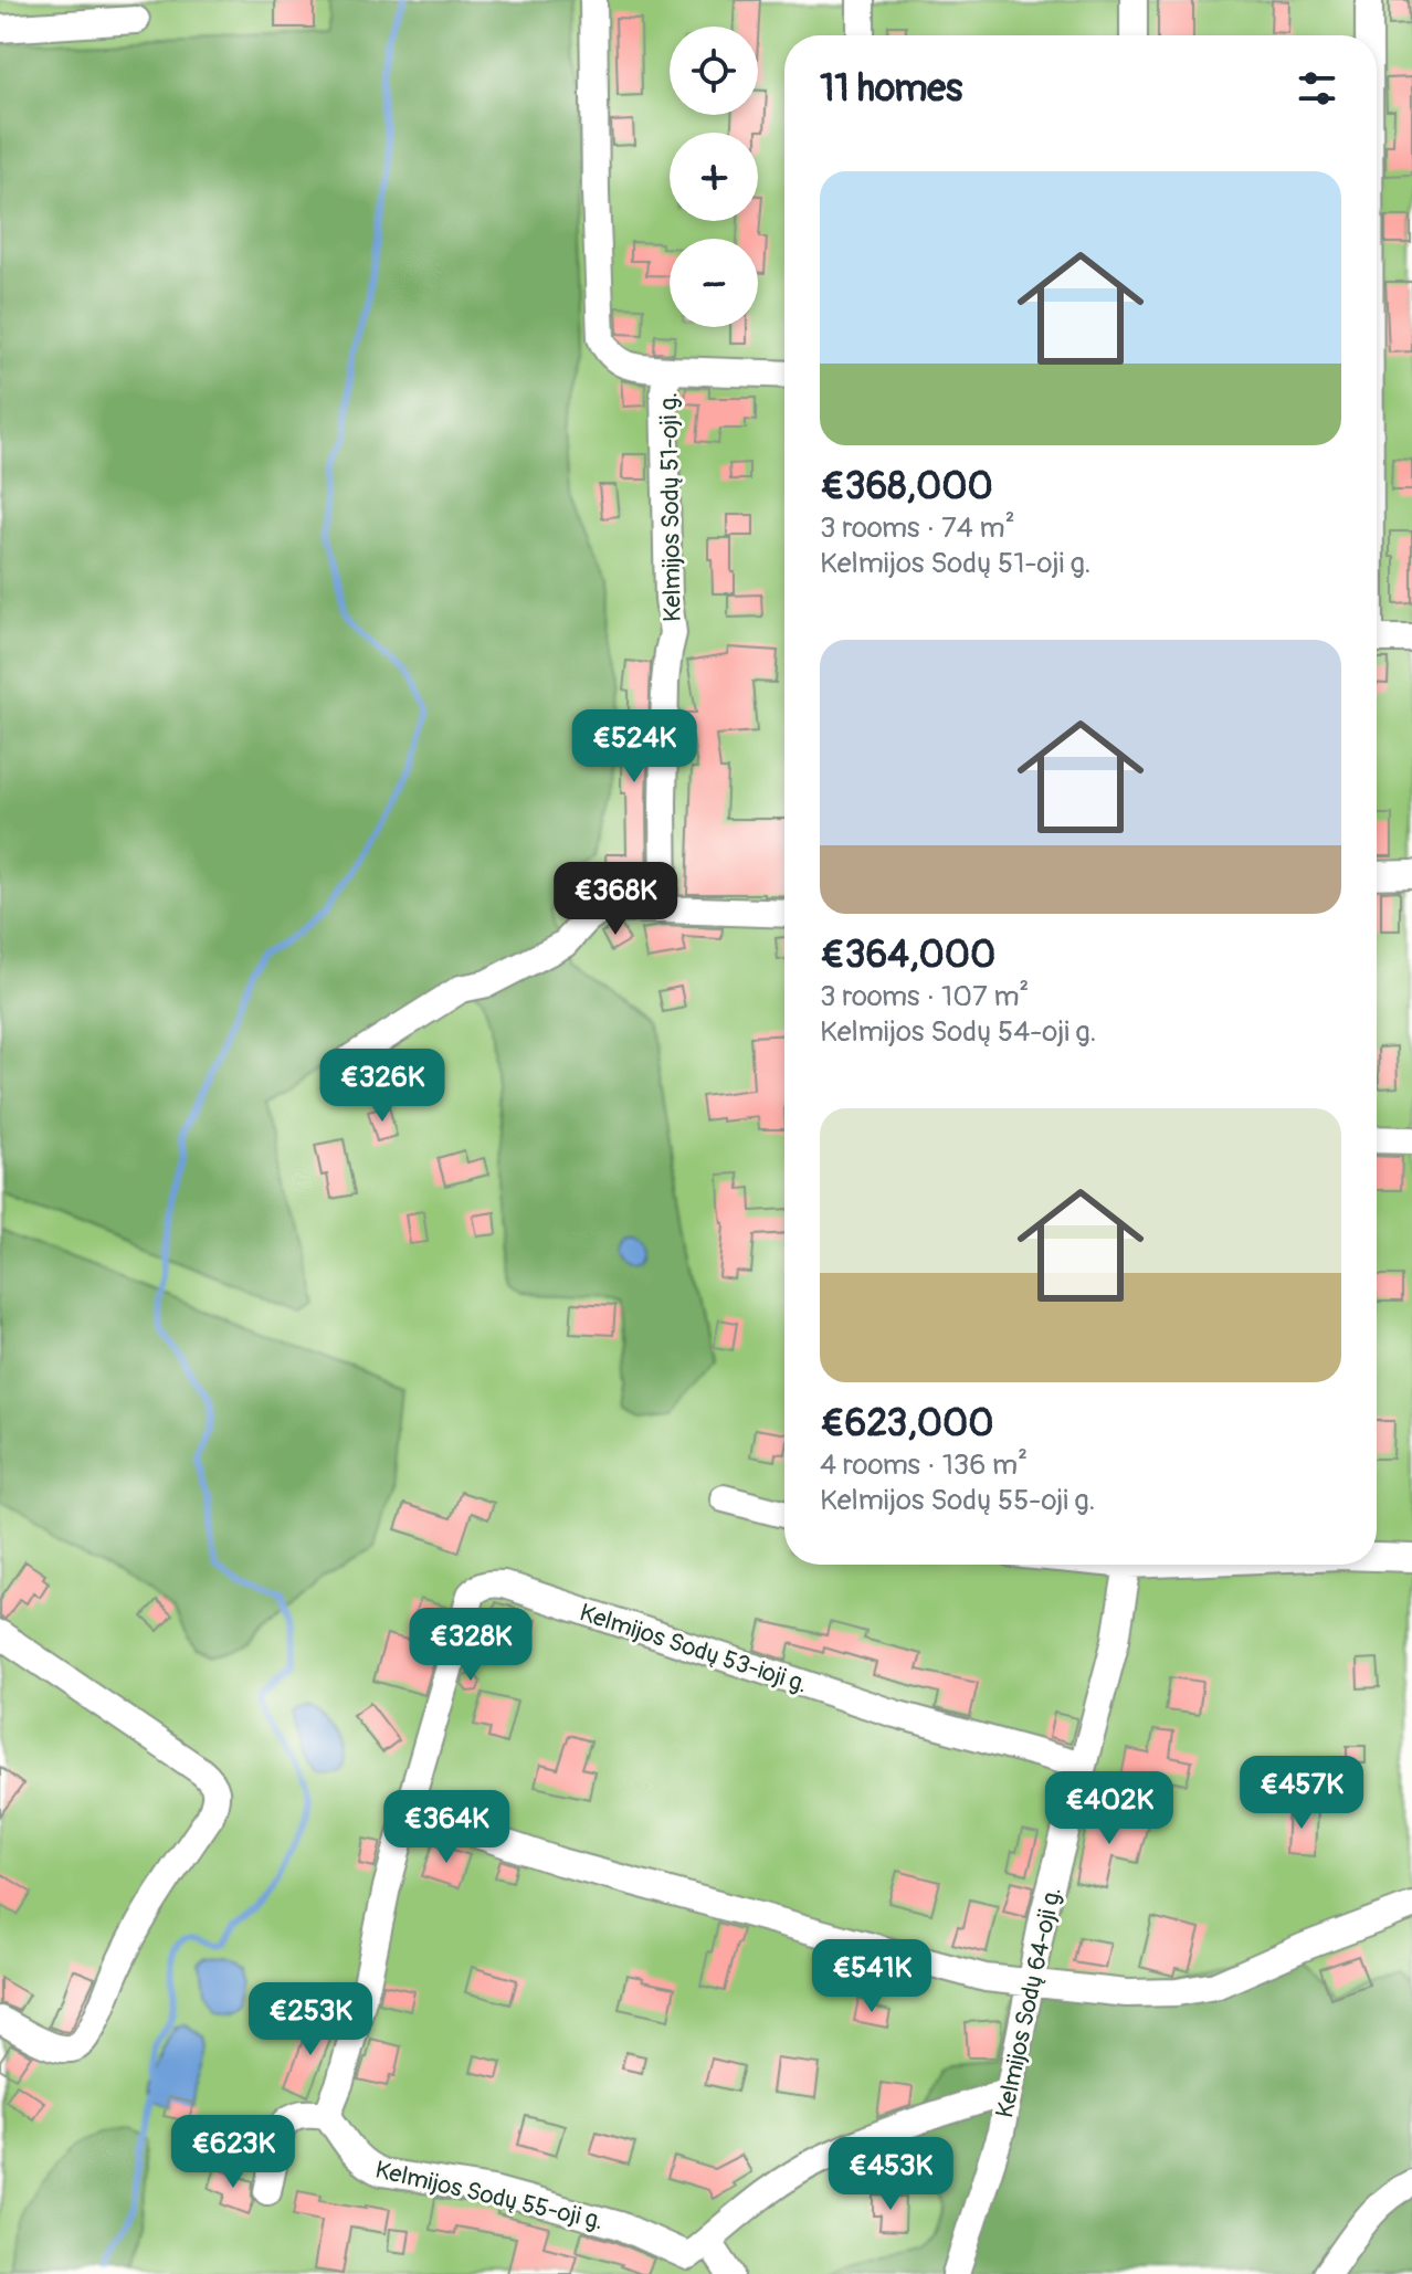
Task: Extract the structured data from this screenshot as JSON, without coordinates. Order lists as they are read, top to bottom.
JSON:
{
  "streets": {
    "street": [
      "Kelmijos Sodų 51-oji g.",
      "Kelmijos Sodų 53-ioji g.",
      "Kelmijos Sodų 64-oji g.",
      "Kelmijos Sodų 55-oji g."
    ]
  },
  "crossings": [
    ["Kelmijos Sodų 53-ioji g.", "Kelmijos Sodų 64-oji g."],
    ["Kelmijos Sodų 53-ioji g.", "Kelmijos Sodų 55-oji g."]
  ],
  "page": {
    "map_buttons": ["+", "−"],
    "heading": "11 homes",
    "list": [
      {
        "name": "€368,000",
        "note": "3 rooms · 74 m² · Kelmijos Sodų 51-oji g."
      },
      {
        "name": "€364,000",
        "note": "3 rooms · 107 m² · Kelmijos Sodų 54-oji g."
      },
      {
        "name": "€623,000",
        "note": "4 rooms · 136 m² · Kelmijos Sodų 55-oji g."
      }
    ],
    "price": [
      "€524K",
      "€368K",
      "€326K",
      "€328K",
      "€457K",
      "€402K",
      "€364K",
      "€541K",
      "€253K",
      "€623K",
      "€453K"
    ]
  }
}
